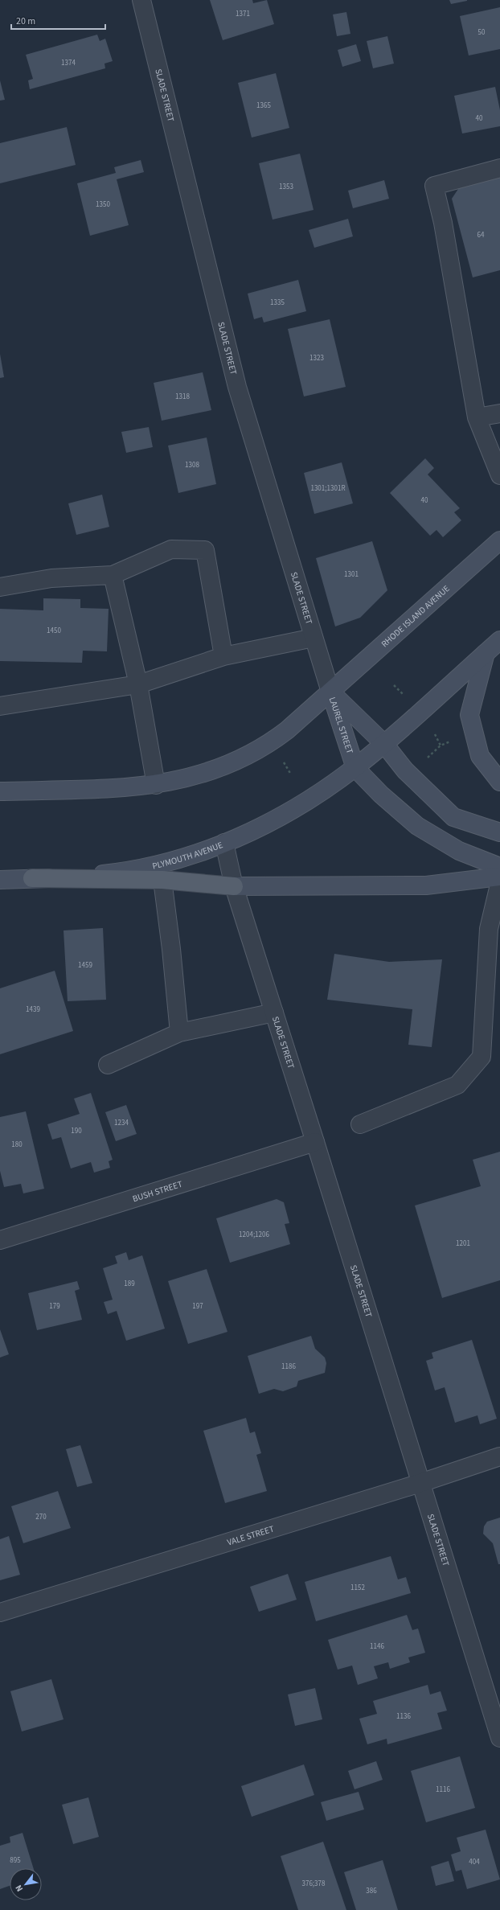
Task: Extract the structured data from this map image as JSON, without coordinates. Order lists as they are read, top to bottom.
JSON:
{
  "streets": {
    "main road": ["RHODE ISLAND AVENUE", "LAUREL STREET", "PLYMOUTH AVENUE"],
    "street": ["SLADE STREET", "BUSH STREET", "VALE STREET"]
  },
  "crossings": [
    ["SLADE STREET", "RHODE ISLAND AVENUE"],
    ["SLADE STREET", "LAUREL STREET"],
    ["SLADE STREET", "PLYMOUTH AVENUE"],
    ["SLADE STREET", "BUSH STREET"],
    ["SLADE STREET", "VALE STREET"],
    ["RHODE ISLAND AVENUE", "LAUREL STREET"],
    ["LAUREL STREET", "PLYMOUTH AVENUE"]
  ],
  "house_numbers": [
    "1371",
    "50",
    "1374",
    "1365",
    "40",
    "1353",
    "1350",
    "64",
    "1335",
    "1323",
    "1318",
    "1308",
    "1301;1301R",
    "40",
    "1301",
    "1450",
    "1459",
    "1439",
    "1234",
    "190",
    "180",
    "1204;1206",
    "1201",
    "189",
    "179",
    "197",
    "1186",
    "270",
    "1152",
    "1146",
    "1136",
    "1116",
    "895",
    "404",
    "376;378",
    "386"
  ],
  "scale_bar": "20 m",
  "north": "bottom left"
}
